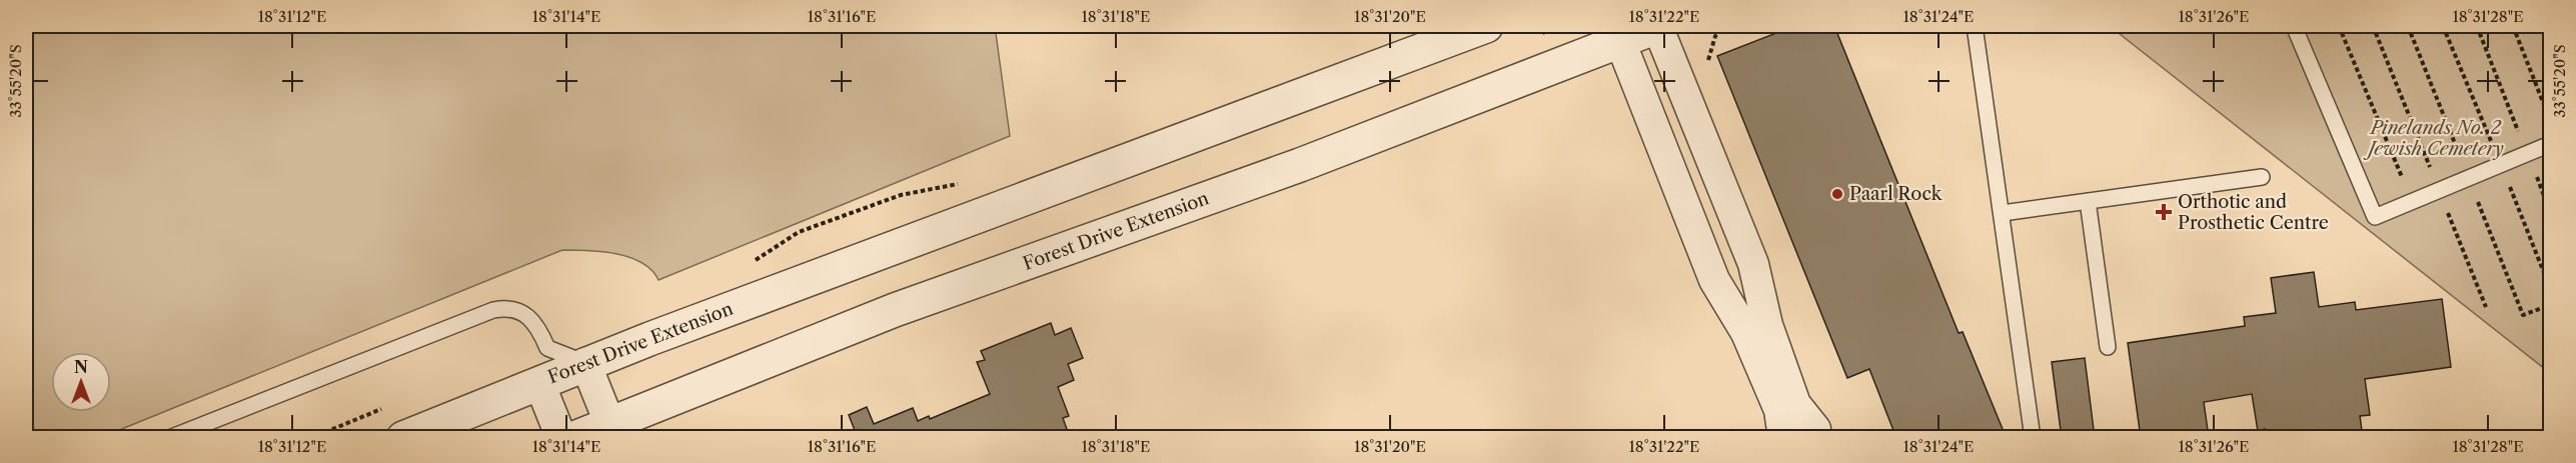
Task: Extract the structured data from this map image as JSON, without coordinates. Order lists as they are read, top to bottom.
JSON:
{
  "streets": {
    "street": ["Forest Drive Extension"]
  },
  "parks": ["Pinelands No. 2 Jewish Cemetery"],
  "places": {
    "other": ["Paarl Rock"],
    "health": ["Orthotic and Prosthetic Centre"]
  },
  "north": "top",
  "coordinates": [
    "18°31'12\"E",
    "18°31'14\"E",
    "18°31'16\"E",
    "18°31'18\"E",
    "18°31'20\"E",
    "18°31'22\"E",
    "18°31'24\"E",
    "18°31'26\"E",
    "18°31'28\"E",
    "33°55'20\"S"
  ]
}
